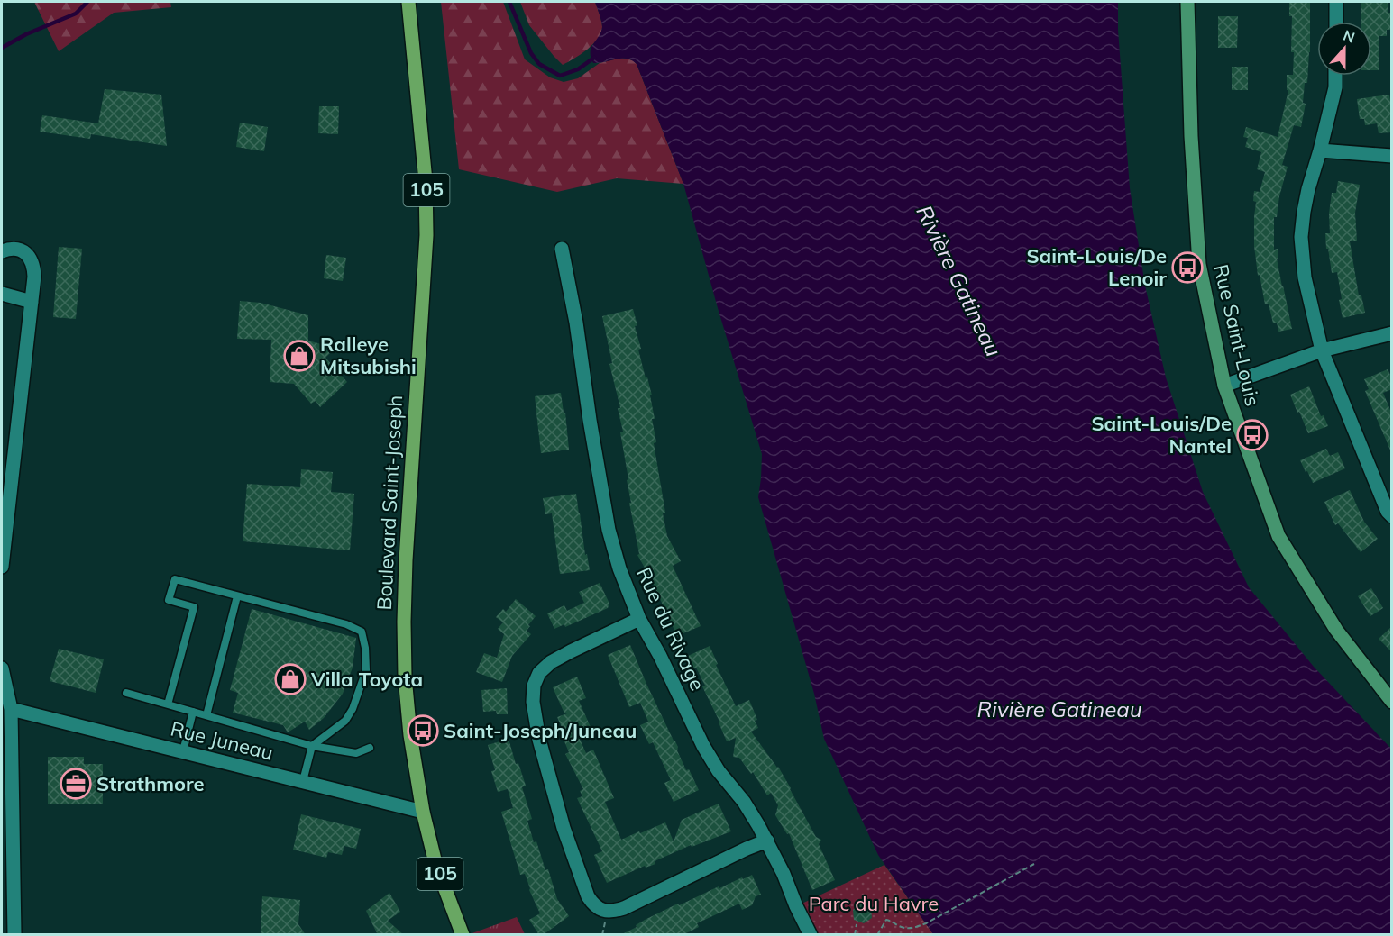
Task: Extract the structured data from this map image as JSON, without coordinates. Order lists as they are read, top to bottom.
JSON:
{
  "streets": {
    "main road": ["105", "Rue Saint-Louis", "Boulevard Saint-Joseph"],
    "street": ["Rue du Rivage", "Rue Juneau"]
  },
  "crossings": [
    ["Boulevard Saint-Joseph", "Rue Juneau"]
  ],
  "water": ["Rivière Gatineau"],
  "parks": ["Parc du Havre"],
  "places": {
    "bus stop": ["Saint-Louis/De Lenoir", "Saint-Louis/De Nantel", "Saint-Joseph/Juneau"],
    "shop": ["Ralleye Mitsubishi", "Villa Toyota"],
    "office": ["Strathmore"]
  },
  "north": "top"
}
